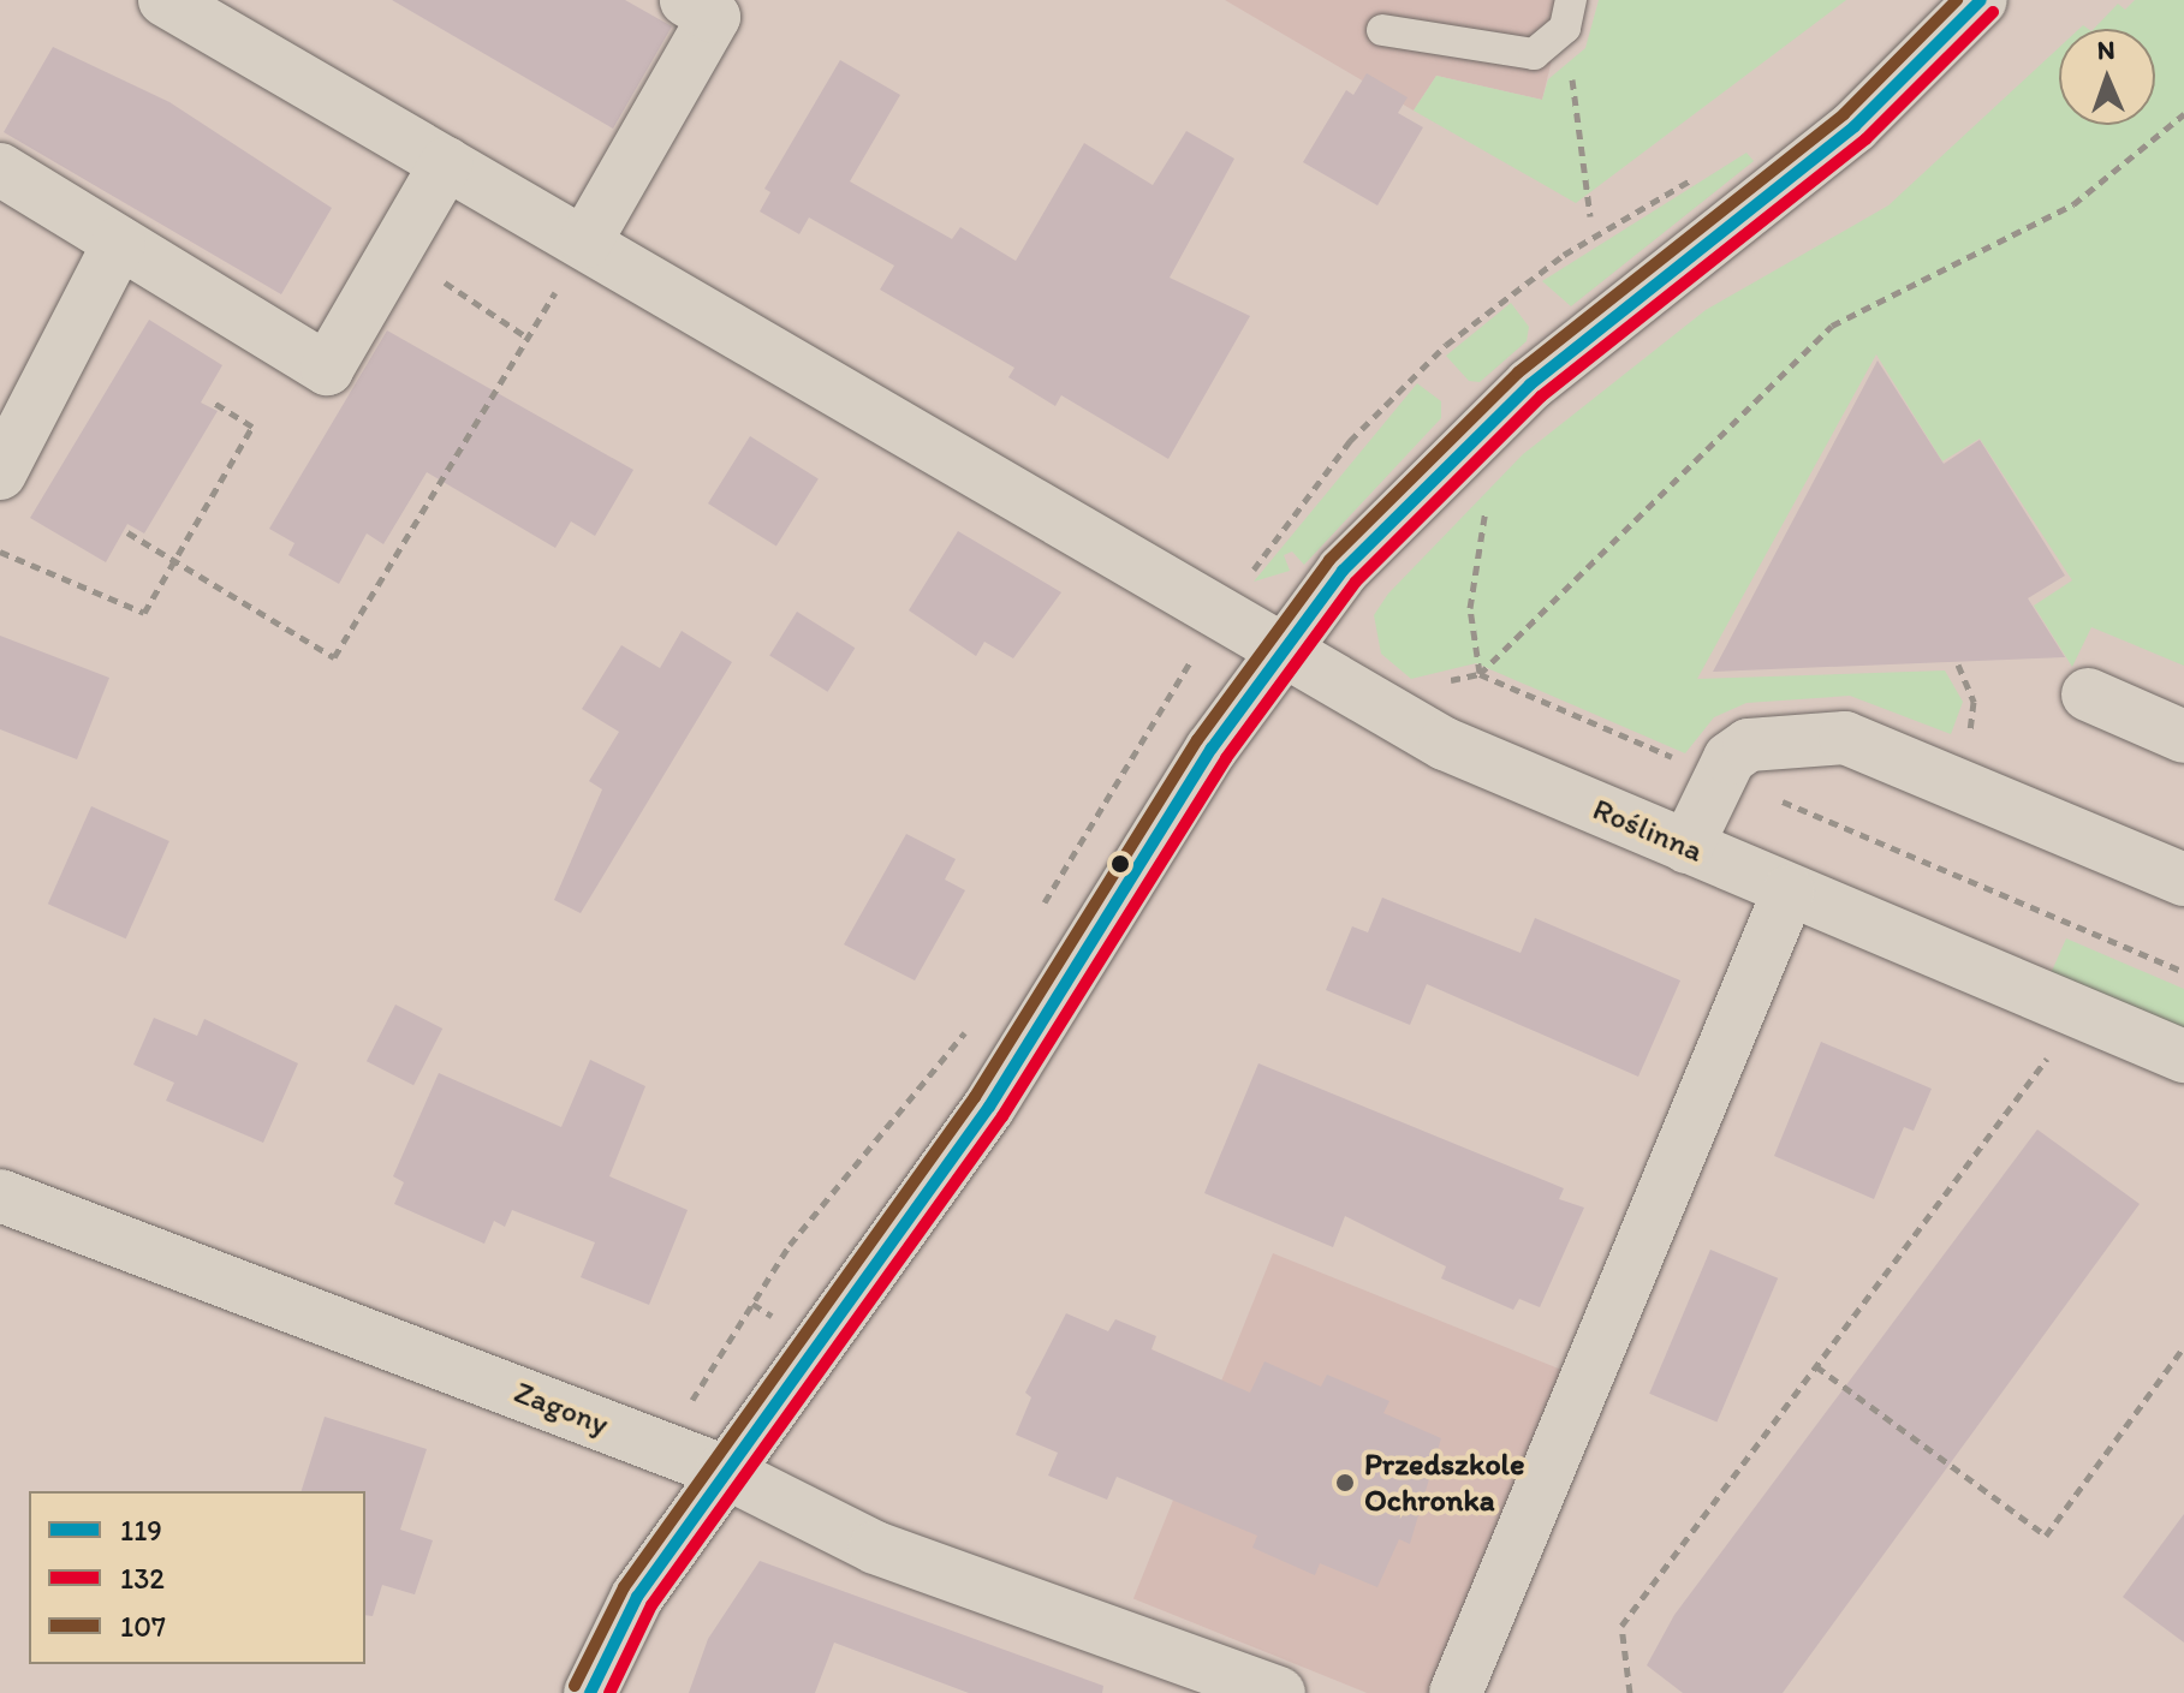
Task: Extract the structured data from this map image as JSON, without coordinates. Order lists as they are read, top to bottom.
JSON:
{
  "streets": {
    "street": ["Roślinna", "Zagony"]
  },
  "places": ["Przedszkole Ochronka"],
  "lines": ["transit line 119", "transit line 107", "transit line 132"],
  "legend": ["119", "132", "107"],
  "north": "top"
}
